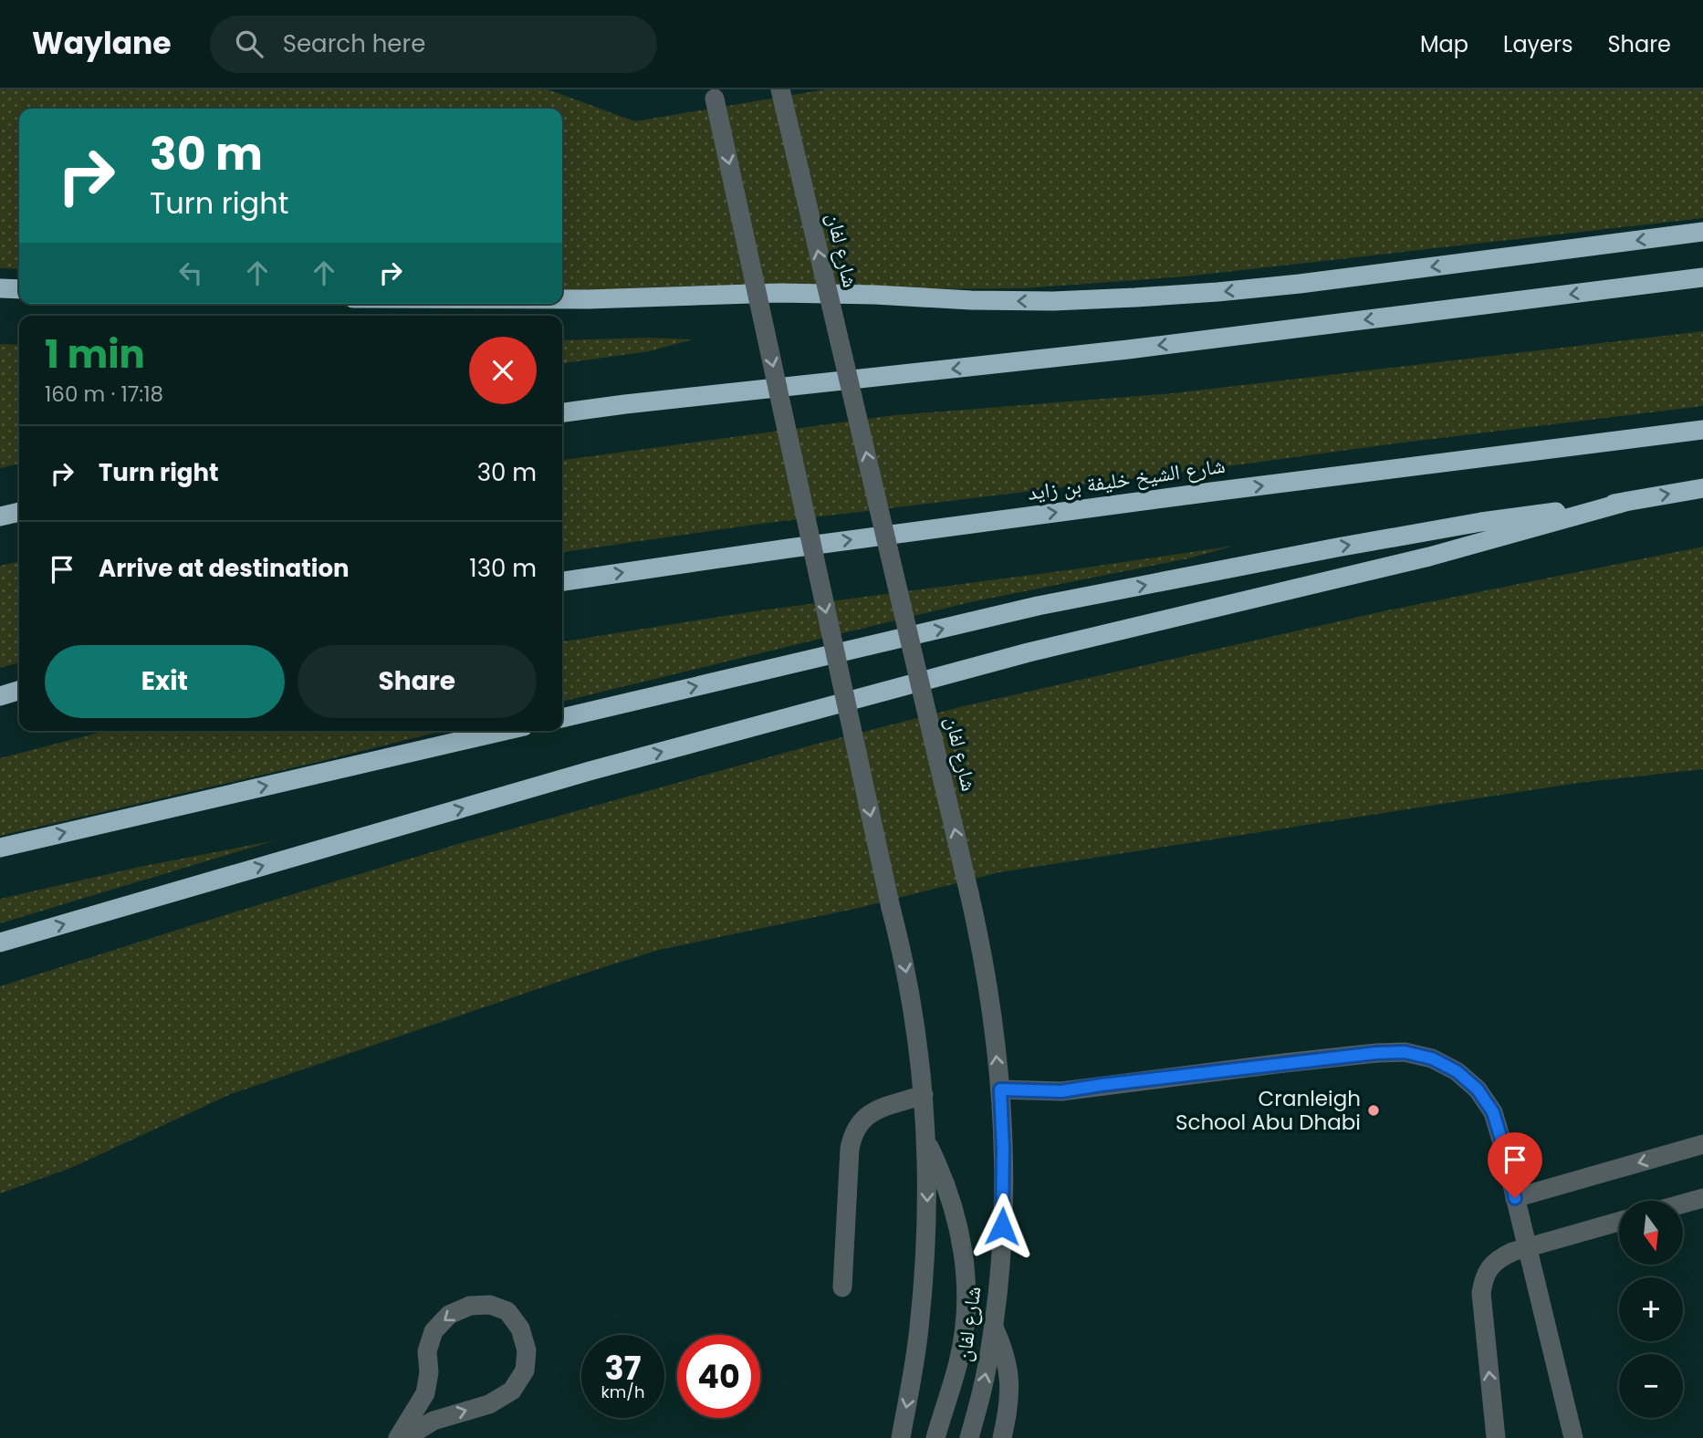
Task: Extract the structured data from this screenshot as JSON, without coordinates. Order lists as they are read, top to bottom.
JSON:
{
  "streets": {
    "highway": ["شارع الشيخ خليفة بن زايد"],
    "street": ["شارع لفان"]
  },
  "places": ["Cranleigh School Abu Dhabi"],
  "north": "bottom",
  "page": {
    "header": "Waylane",
    "search": "Search here",
    "nav": ["Map", "Layers", "Share"],
    "turn": ["30 m", "Turn right"],
    "heading": ["1 min", "160 m · 17:18"],
    "list": [
      {
        "name": "Turn right",
        "value": "30 m"
      },
      {
        "name": "Arrive at destination",
        "value": "130 m"
      }
    ],
    "buttons": ["Exit", "Share"],
    "map_buttons": ["+", "−"],
    "speed": "37 km/h",
    "limit": "40"
  }
}
